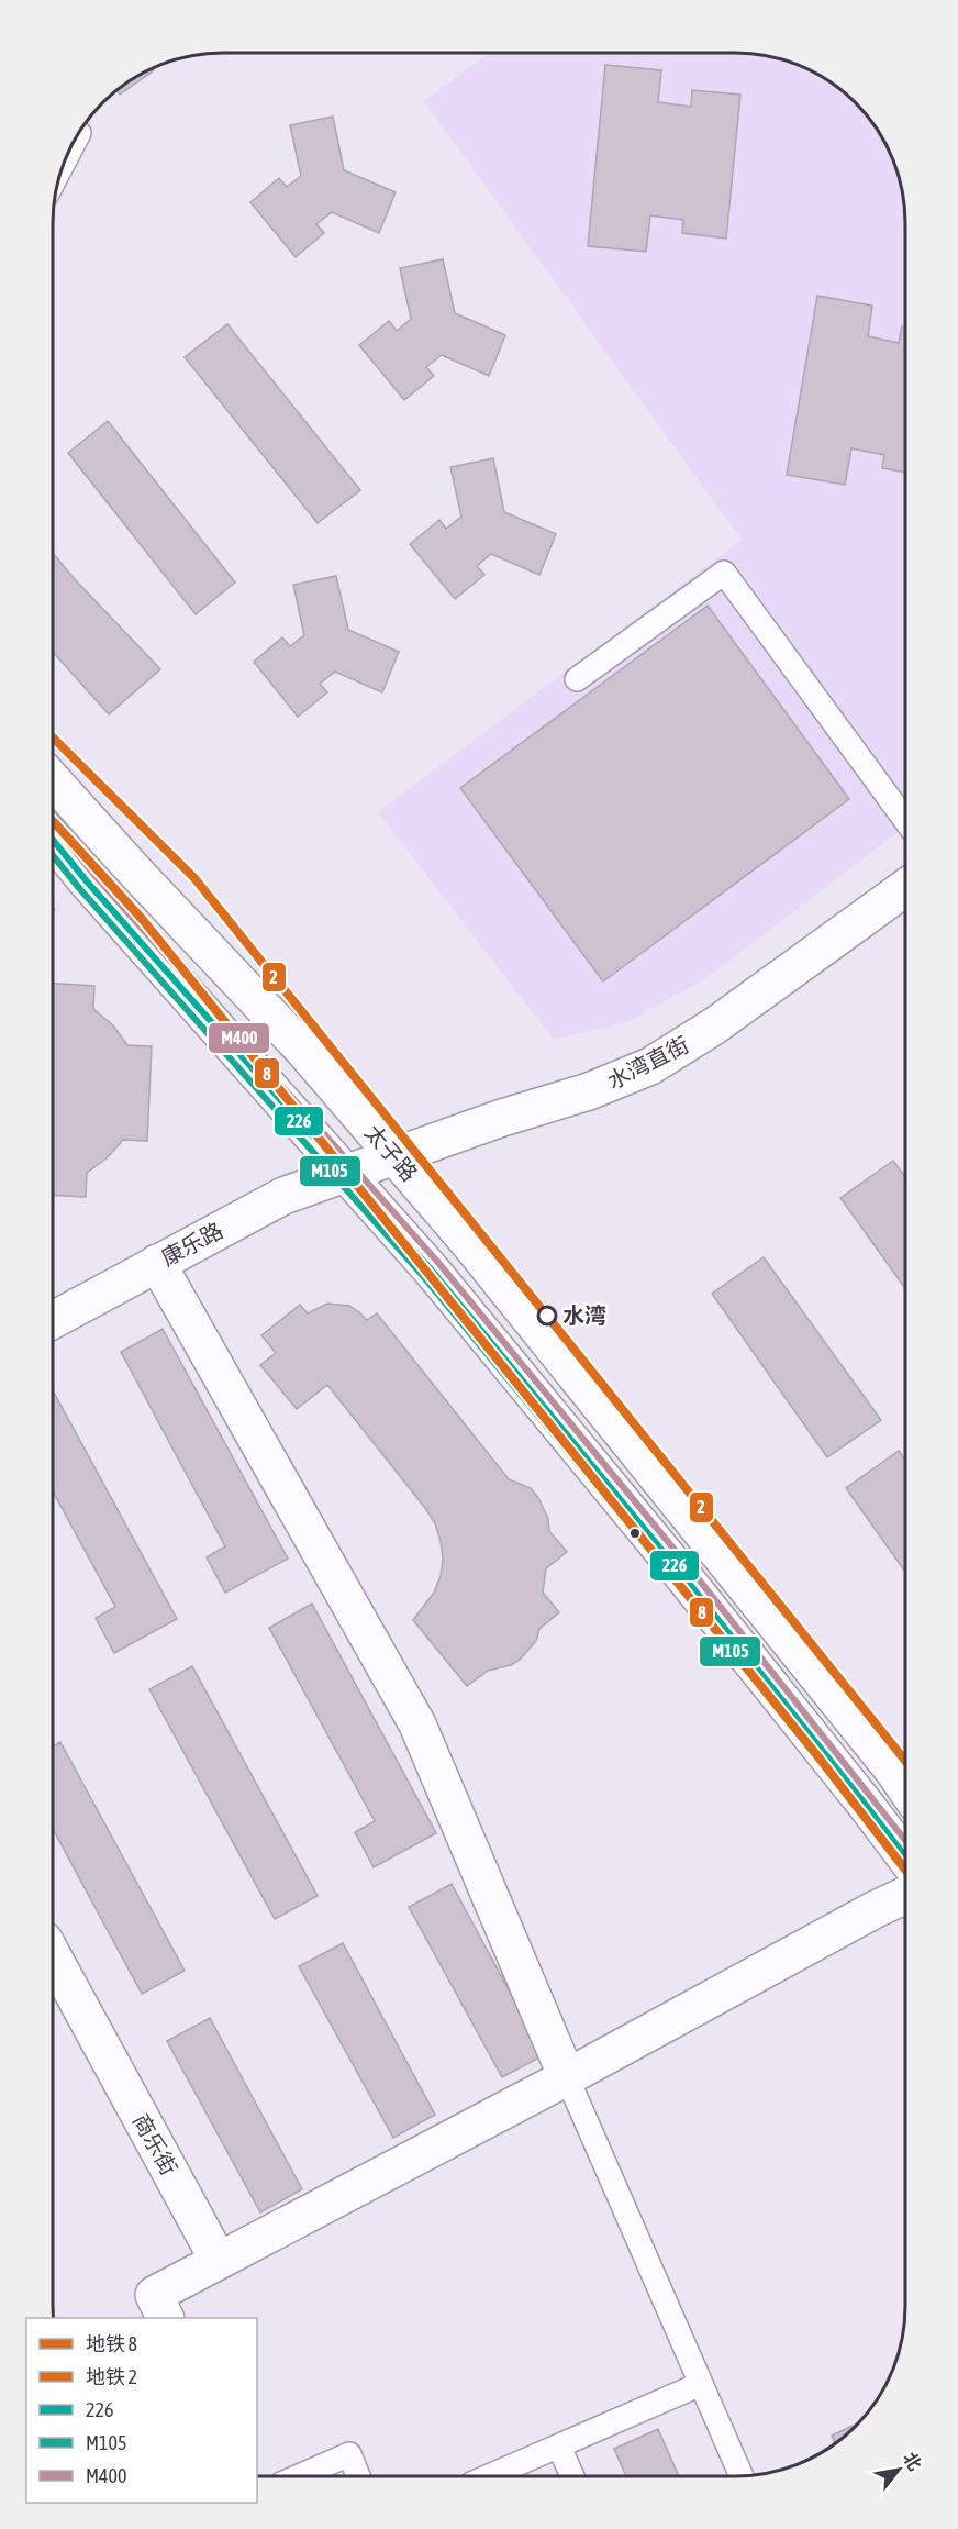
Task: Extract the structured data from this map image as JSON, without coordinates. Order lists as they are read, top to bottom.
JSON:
{
  "streets": {
    "street": [
      "水湾直街",
      "太子路",
      "康乐路",
      "商乐街"
    ]
  },
  "crossings": [
    ["水湾直街", "太子路"],
    ["水湾直街", "康乐路"]
  ],
  "places": ["水湾"],
  "lines": [
    "metro line 2",
    "metro line 8",
    "transit line M400",
    "transit line 226",
    "transit line M105"
  ],
  "legend": [
    "地铁 8",
    "地铁 2",
    "226",
    "M105",
    "M400"
  ],
  "north": "top right"
}
